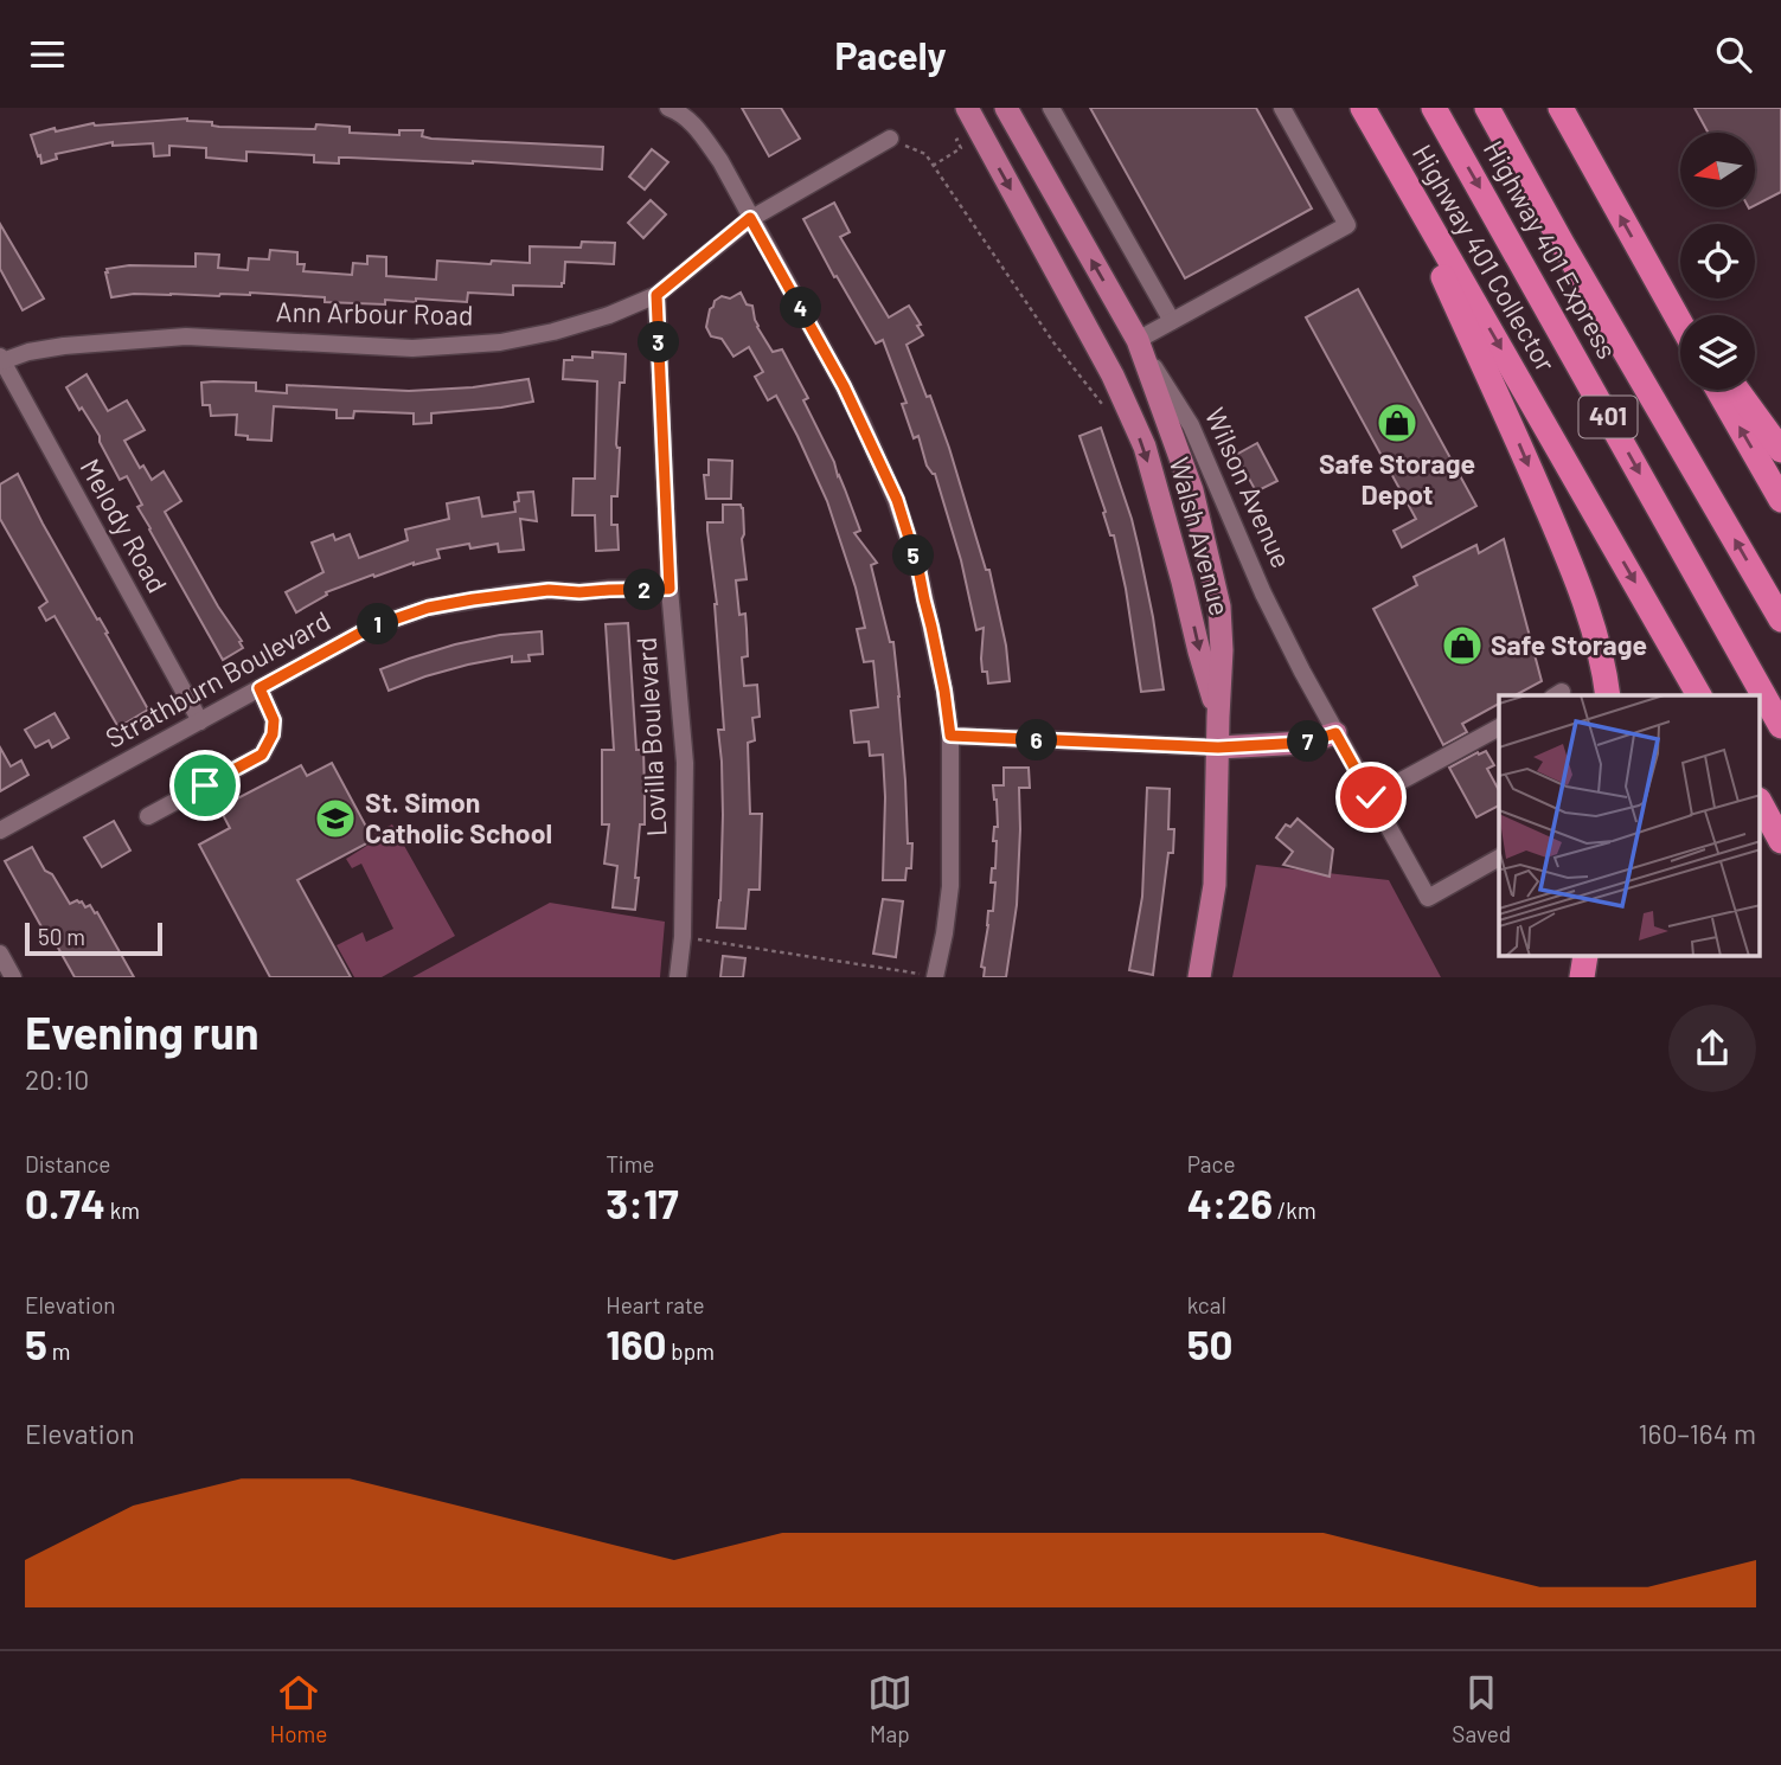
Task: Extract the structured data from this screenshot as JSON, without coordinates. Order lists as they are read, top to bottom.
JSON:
{
  "streets": {
    "highway": ["Highway 401 Express", "Highway 401 Collector", "401"],
    "main road": ["Wilson Avenue", "Walsh Avenue"],
    "street": [
      "Ann Arbour Road",
      "Melody Road",
      "Strathburn Boulevard",
      "Lovilla Boulevard"
    ]
  },
  "crossings": [
    ["Ann Arbour Road", "Melody Road"],
    ["Ann Arbour Road", "Lovilla Boulevard"],
    ["Wilson Avenue", "Walsh Avenue"],
    ["Melody Road", "Strathburn Boulevard"],
    ["Strathburn Boulevard", "Lovilla Boulevard"]
  ],
  "places": {
    "shop": ["Safe Storage Depot", "Safe Storage"],
    "school or university": ["St. Simon Catholic School"]
  },
  "scale_bar": "50 m",
  "north": "left",
  "page": {
    "header": "Pacely",
    "pins": [
      "4",
      "3",
      "5",
      "2",
      "1",
      "6",
      "7"
    ],
    "scale": "50 m",
    "heading": ["Evening run", "20:10"],
    "stats": [
      ["Distance", "0.74 km"],
      ["Time", "3:17"],
      ["Pace", "4:26 /km"],
      ["Elevation", "5 m"],
      ["Heart rate", "160 bpm"],
      ["kcal", "50"]
    ],
    "chart": ["Elevation", "160–164 m"],
    "tabs": ["Home", "Map", "Saved"]
  }
}
